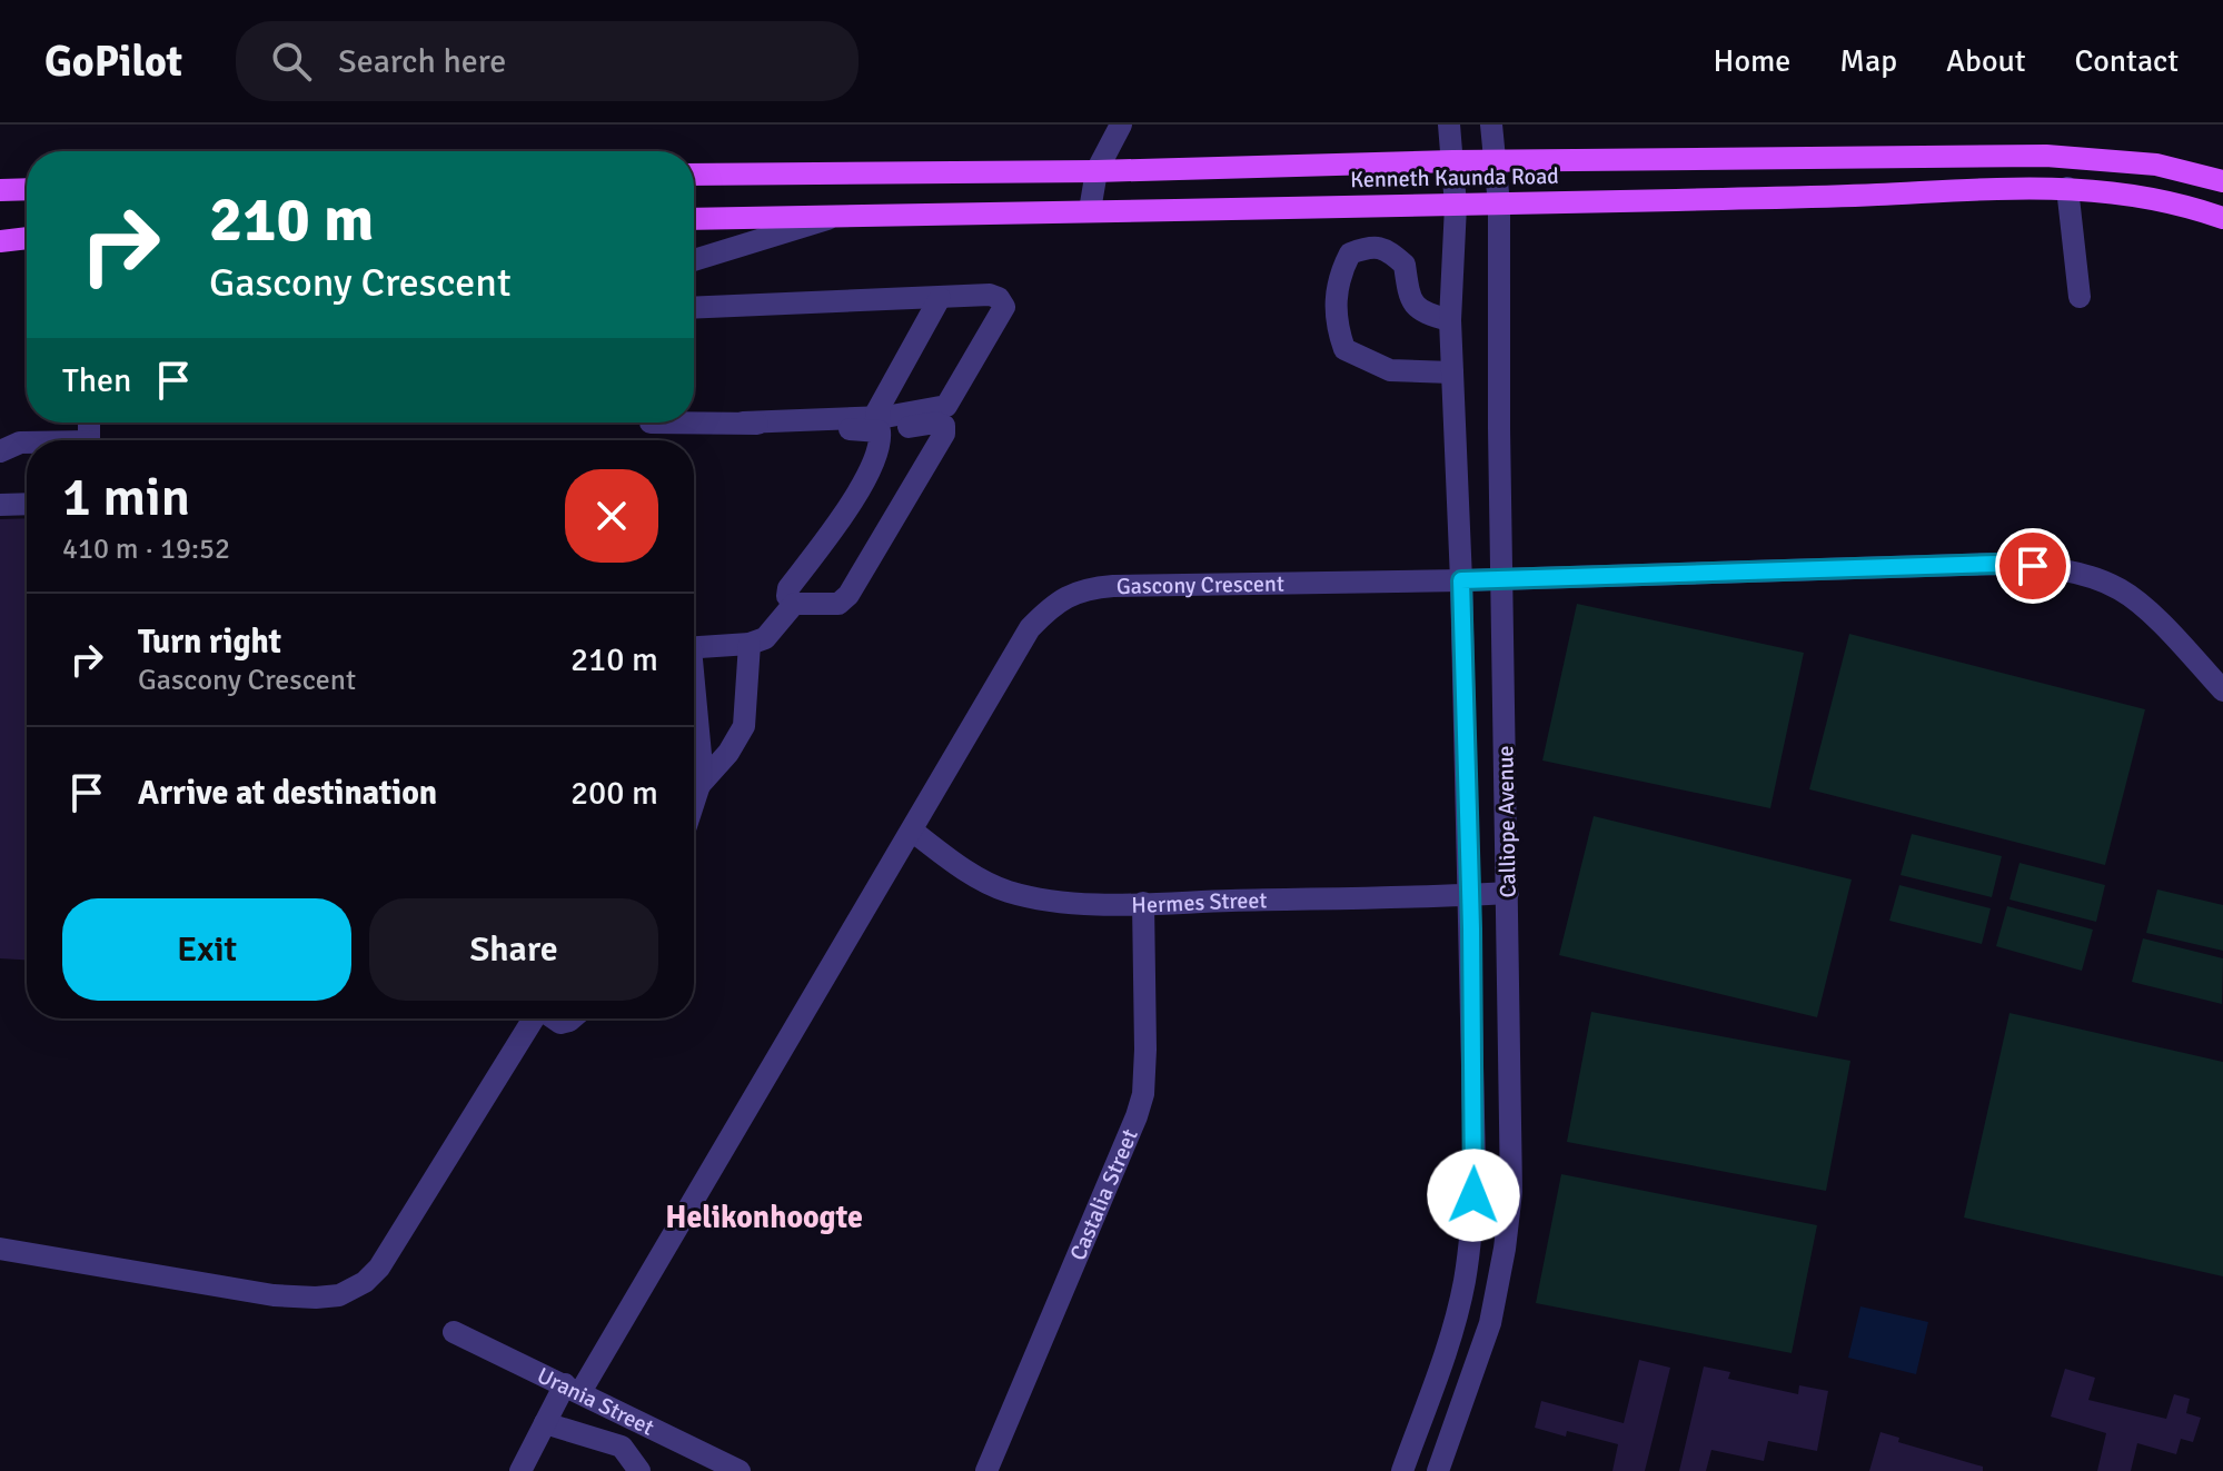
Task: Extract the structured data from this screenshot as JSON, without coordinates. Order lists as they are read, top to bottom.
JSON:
{
  "streets": {
    "main road": ["Kenneth Kaunda Road"],
    "street": [
      "Gascony Crescent",
      "Calliope Avenue",
      "Hermes Street",
      "Castalia Street",
      "Urania Street"
    ]
  },
  "crossings": [
    ["Kenneth Kaunda Road", "Calliope Avenue"],
    ["Gascony Crescent", "Calliope Avenue"],
    ["Gascony Crescent", "Hermes Street"],
    ["Gascony Crescent", "Urania Street"],
    ["Calliope Avenue", "Hermes Street"],
    ["Hermes Street", "Castalia Street"]
  ],
  "districts": ["Helikonhoogte"],
  "page": {
    "header": "GoPilot",
    "search": "Search here",
    "nav": [
      "Home",
      "Map",
      "About",
      "Contact"
    ],
    "turn": ["210 m", "Gascony Crescent"],
    "then": "Then",
    "heading": ["1 min", "410 m · 19:52"],
    "list": [
      {
        "name": "Turn right",
        "note": "Gascony Crescent",
        "value": "210 m"
      },
      {
        "name": "Arrive at destination",
        "value": "200 m"
      }
    ],
    "buttons": ["Exit", "Share"]
  }
}
